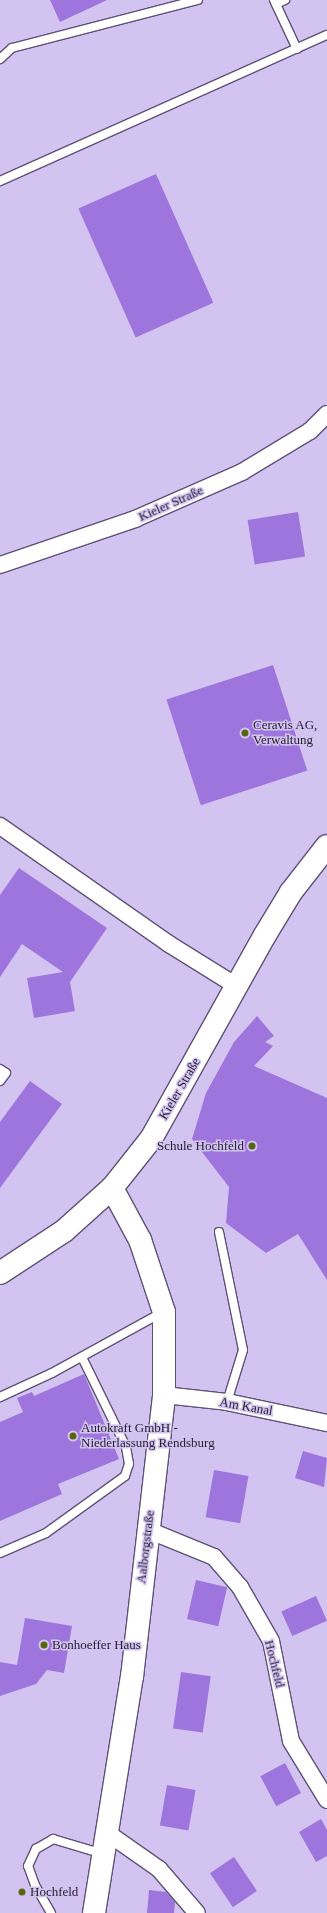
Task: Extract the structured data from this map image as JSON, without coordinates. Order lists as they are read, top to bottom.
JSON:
{
  "streets": {
    "street": [
      "Kieler Straße",
      "Am Kanal",
      "Aalborgstraße",
      "Hochfeld"
    ]
  },
  "crossings": [
    ["Kieler Straße", "Aalborgstraße"],
    ["Am Kanal", "Aalborgstraße"],
    ["Aalborgstraße", "Hochfeld"]
  ],
  "places": [
    "Ceravis AG, Verwaltung",
    "Schule Hochfeld",
    "Autokraft GmbH - Niederlassung Rendsburg",
    "Bonhoeffer Haus",
    "Hochfeld"
  ]
}
